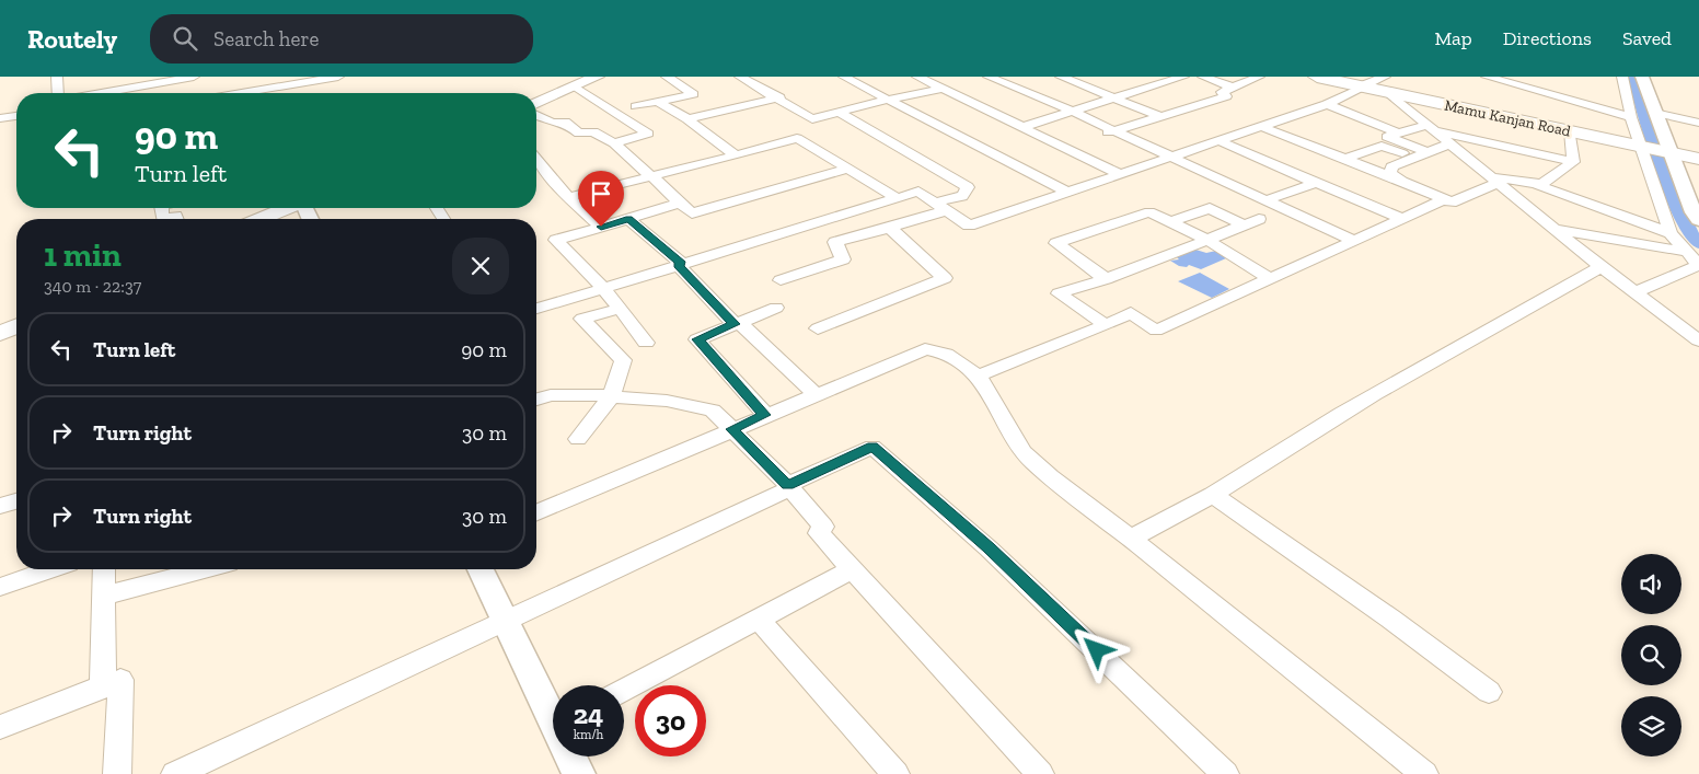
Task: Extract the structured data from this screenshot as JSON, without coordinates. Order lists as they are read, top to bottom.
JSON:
{
  "streets": {
    "main road": ["Mamu Kanjan Road"]
  },
  "page": {
    "header": "Routely",
    "search": "Search here",
    "nav": ["Map", "Directions", "Saved"],
    "turn": ["90 m", "Turn left"],
    "heading": ["1 min", "340 m · 22:37"],
    "list": [
      {
        "name": "Turn left",
        "value": "90 m"
      },
      {
        "name": "Turn right",
        "value": "30 m"
      },
      {
        "name": "Turn right",
        "value": "30 m"
      }
    ],
    "speed": "24 km/h",
    "limit": "30"
  }
}
